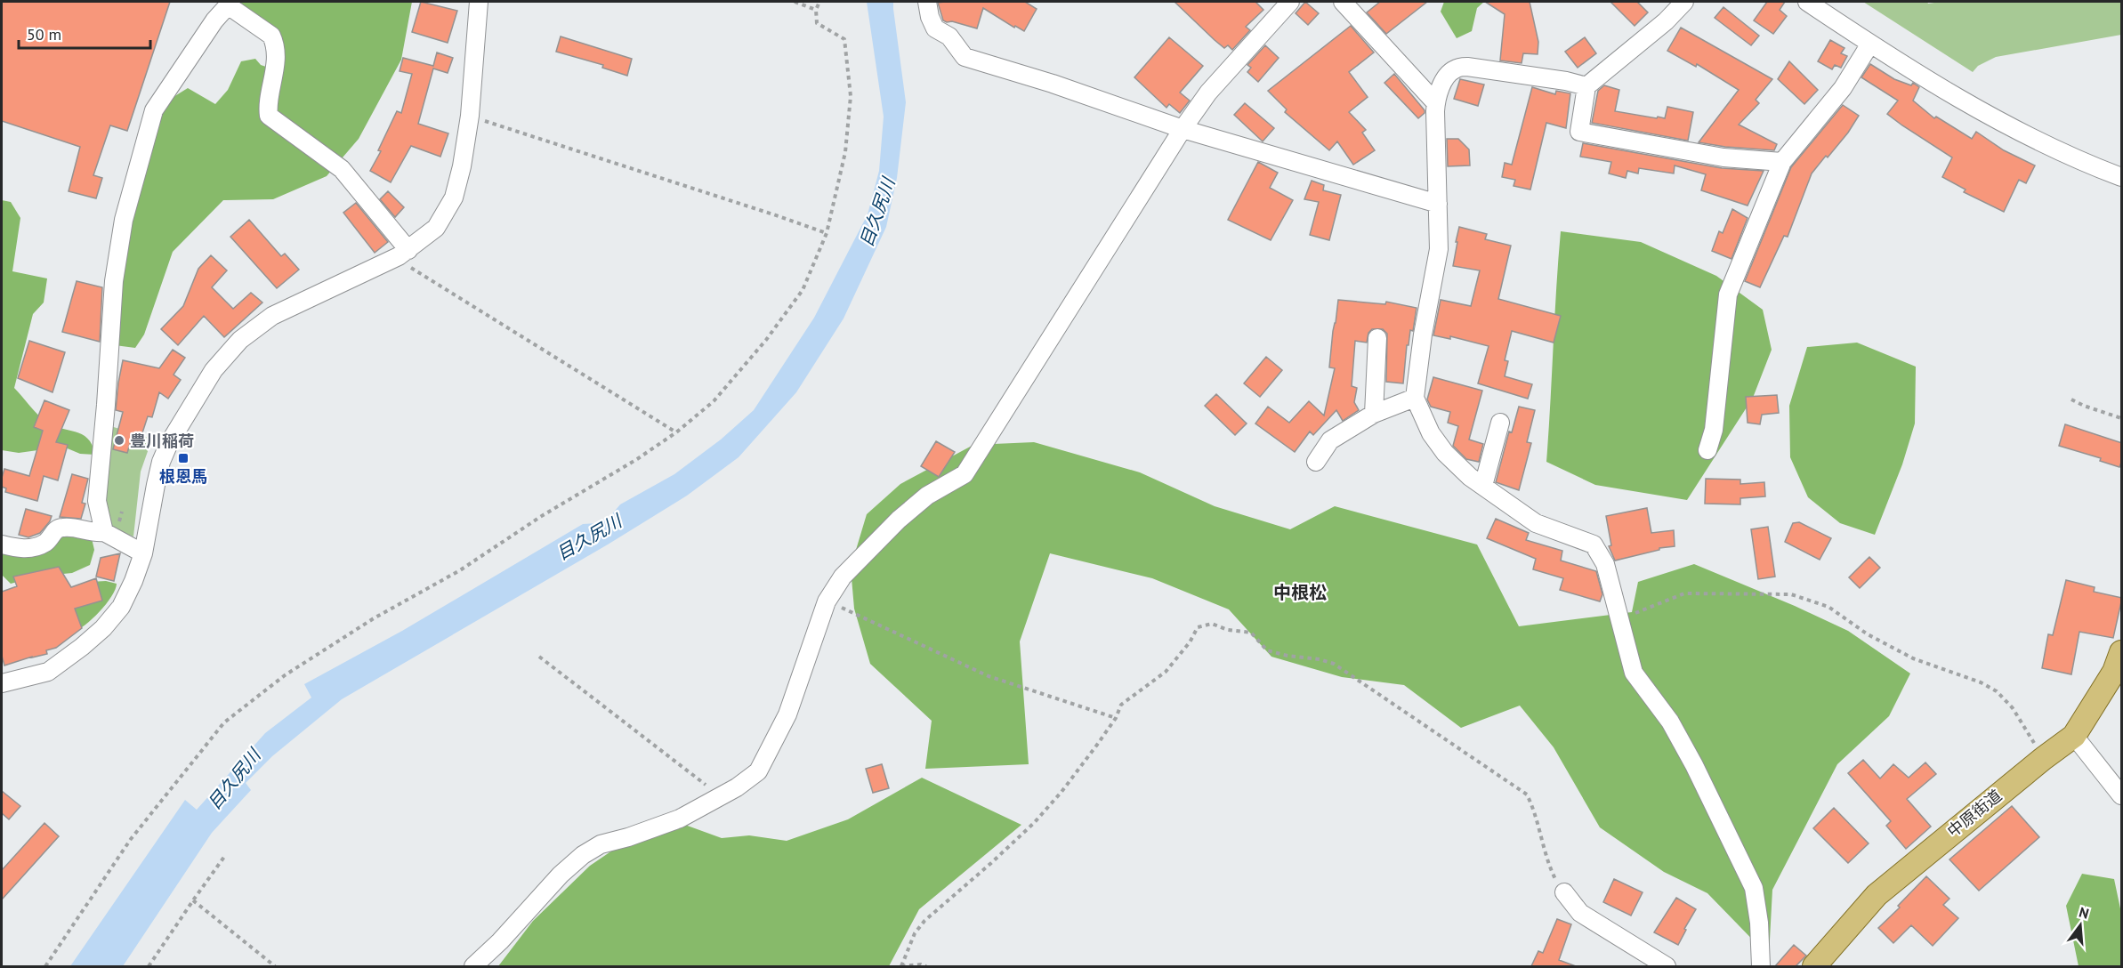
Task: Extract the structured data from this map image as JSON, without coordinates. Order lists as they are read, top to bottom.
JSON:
{
  "streets": {
    "main road": ["中原街道"]
  },
  "districts": ["中根松"],
  "water": ["目久尻川"],
  "places": {
    "other": ["豊川稲荷"],
    "transit": ["根恩馬"]
  },
  "scale_bar": "50 m",
  "north": "top"
}
